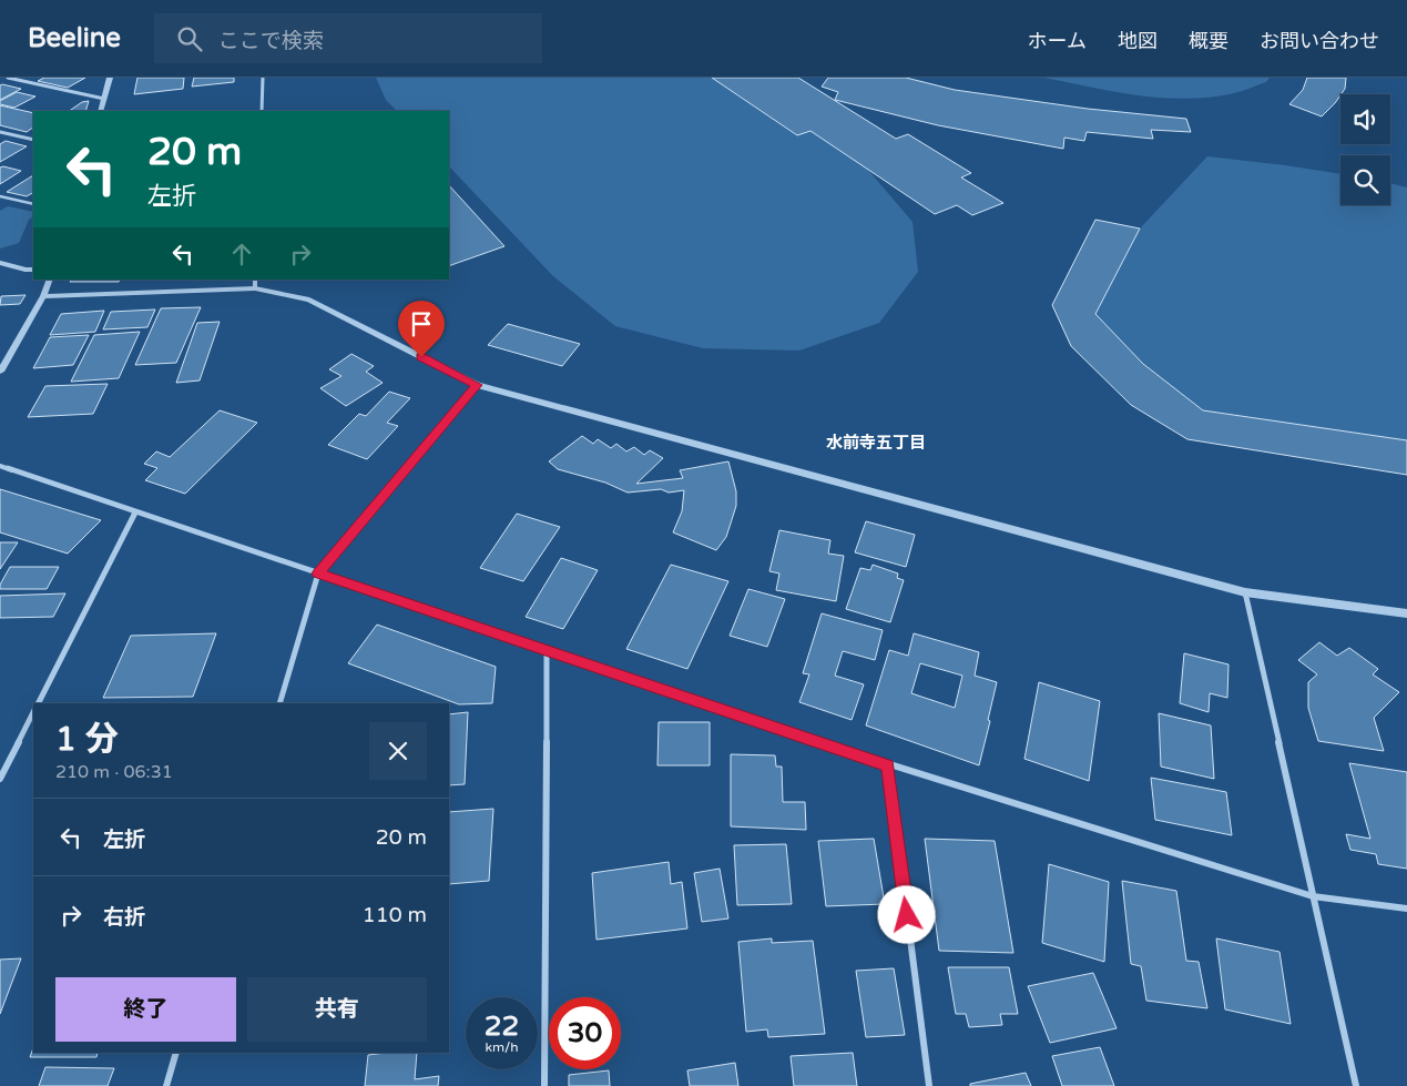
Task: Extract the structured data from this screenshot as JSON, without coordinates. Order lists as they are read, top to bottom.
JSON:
{
  "districts": ["水前寺五丁目"],
  "page": {
    "header": "Beeline",
    "search": "ここで検索",
    "nav": [
      "ホーム",
      "地図",
      "概要",
      "お問い合わせ"
    ],
    "turn": ["20 m", "左折"],
    "heading": ["1 分", "210 m · 06:31"],
    "list": [
      {
        "name": "左折",
        "value": "20 m"
      },
      {
        "name": "右折",
        "value": "110 m"
      }
    ],
    "buttons": ["終了", "共有"],
    "speed": "22 km/h",
    "limit": "30"
  }
}
